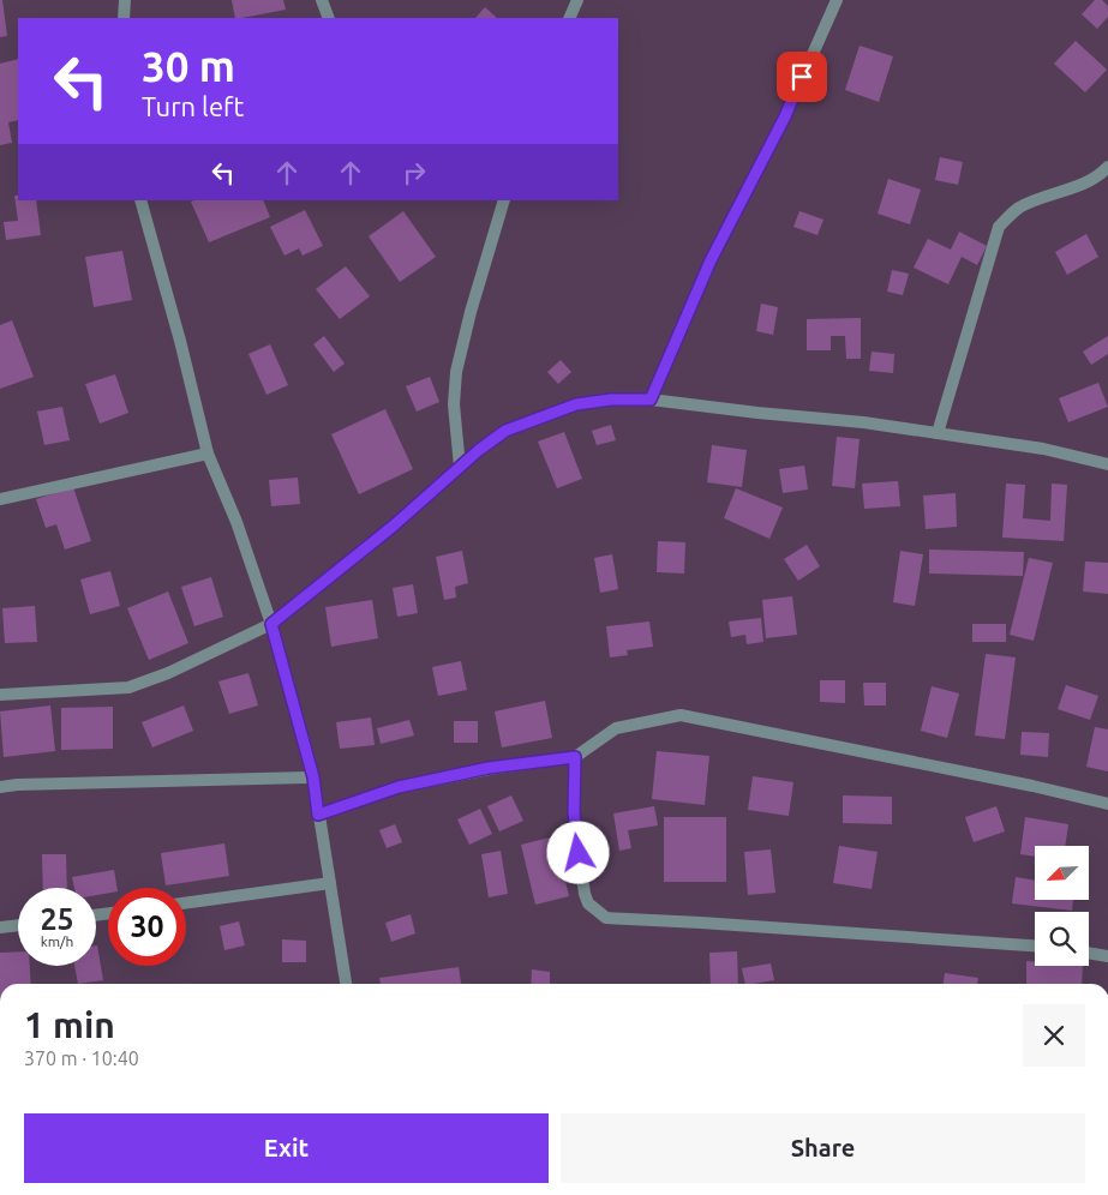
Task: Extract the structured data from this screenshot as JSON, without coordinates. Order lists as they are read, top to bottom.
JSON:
{
  "north": "bottom left",
  "page": {
    "turn": ["30 m", "Turn left"],
    "speed": "25 km/h",
    "limit": "30",
    "heading": ["1 min", "370 m · 10:40"],
    "buttons": ["Exit", "Share"]
  }
}
